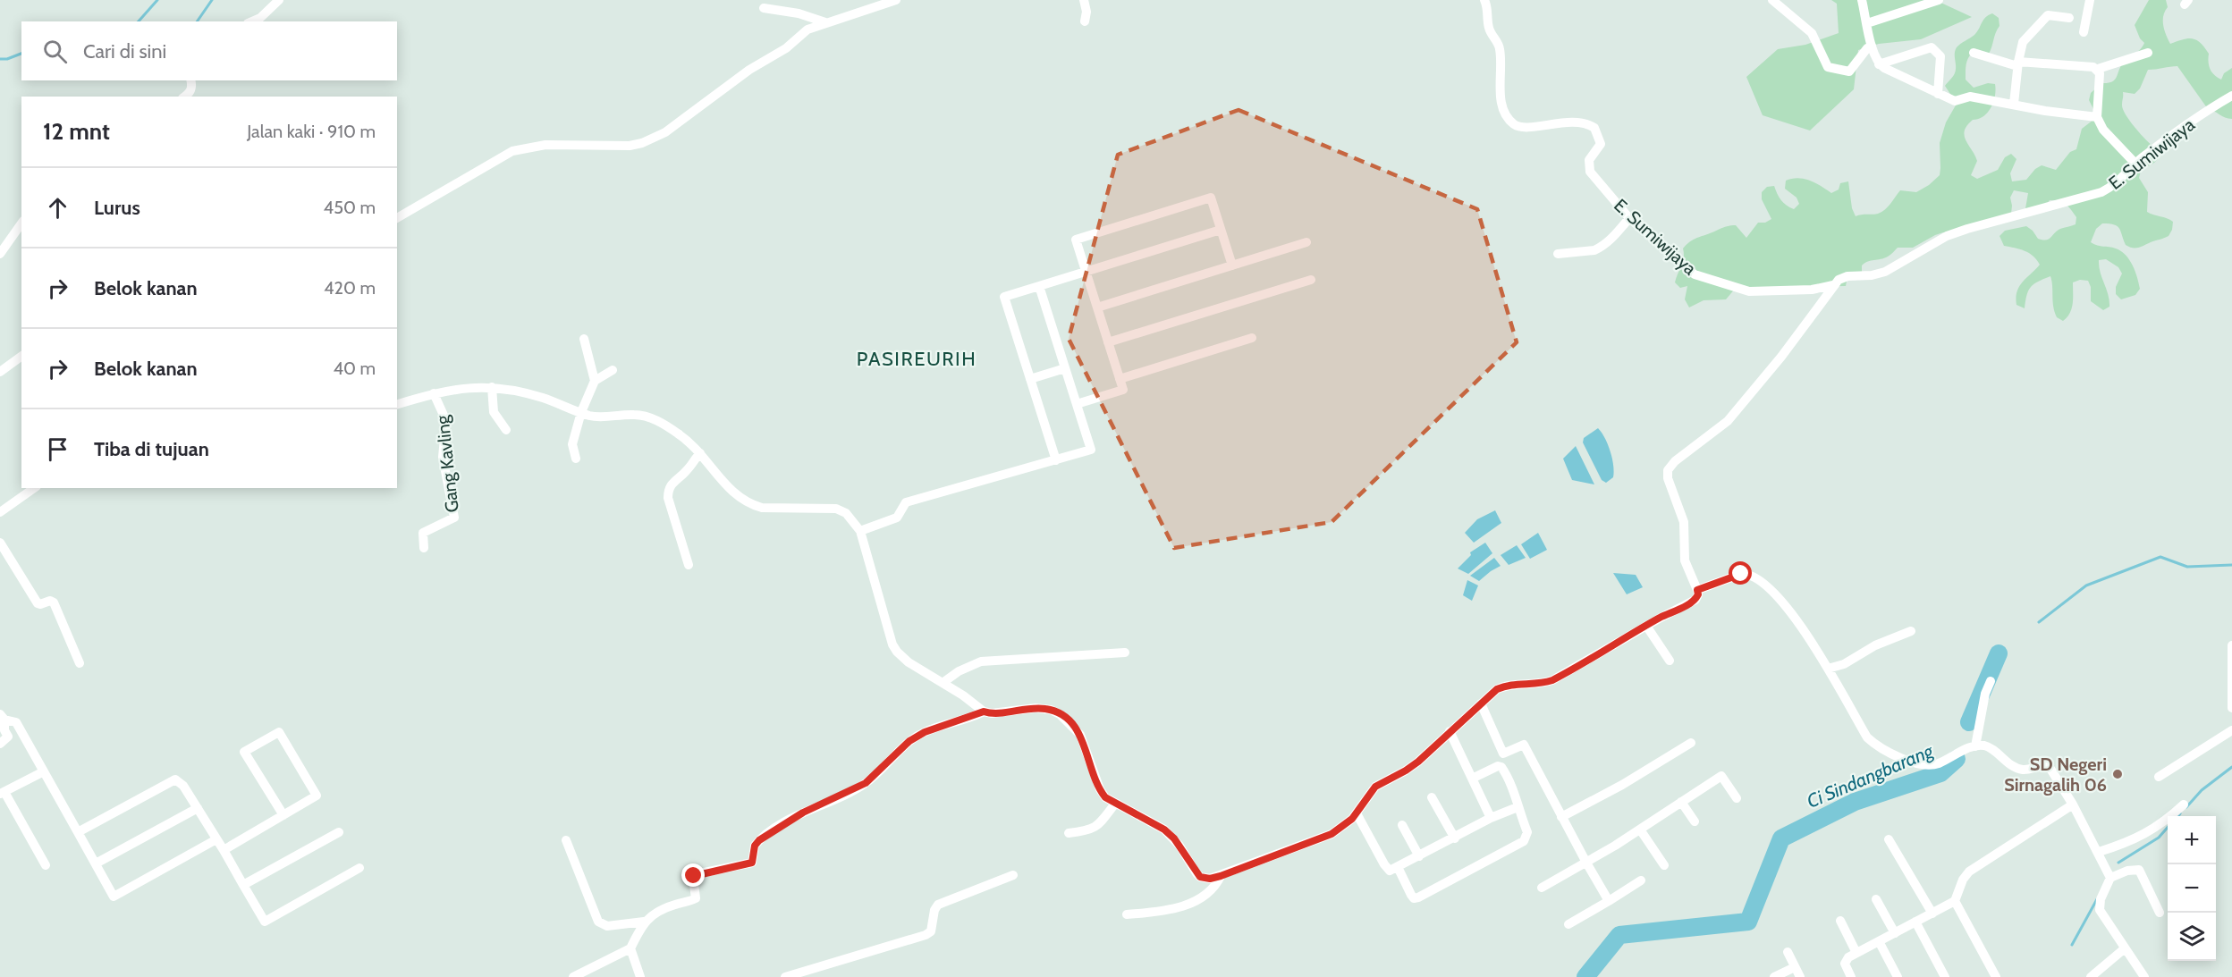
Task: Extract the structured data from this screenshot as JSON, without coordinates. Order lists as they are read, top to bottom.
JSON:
{
  "streets": {
    "street": ["E. Sumiwijaya", "Gang Kavling"]
  },
  "districts": ["PASIREURIH"],
  "water": ["Ci Sindangbarang"],
  "places": ["SD Negeri Sirnagalih 06"],
  "page": {
    "search": "Cari di sini",
    "heading": ["12 mnt", "Jalan kaki · 910 m"],
    "list": [
      ["Lurus", "450 m"],
      ["Belok kanan", "420 m"],
      ["Belok kanan", "40 m"],
      "Tiba di tujuan"
    ],
    "map_buttons": ["+", "−"]
  }
}
